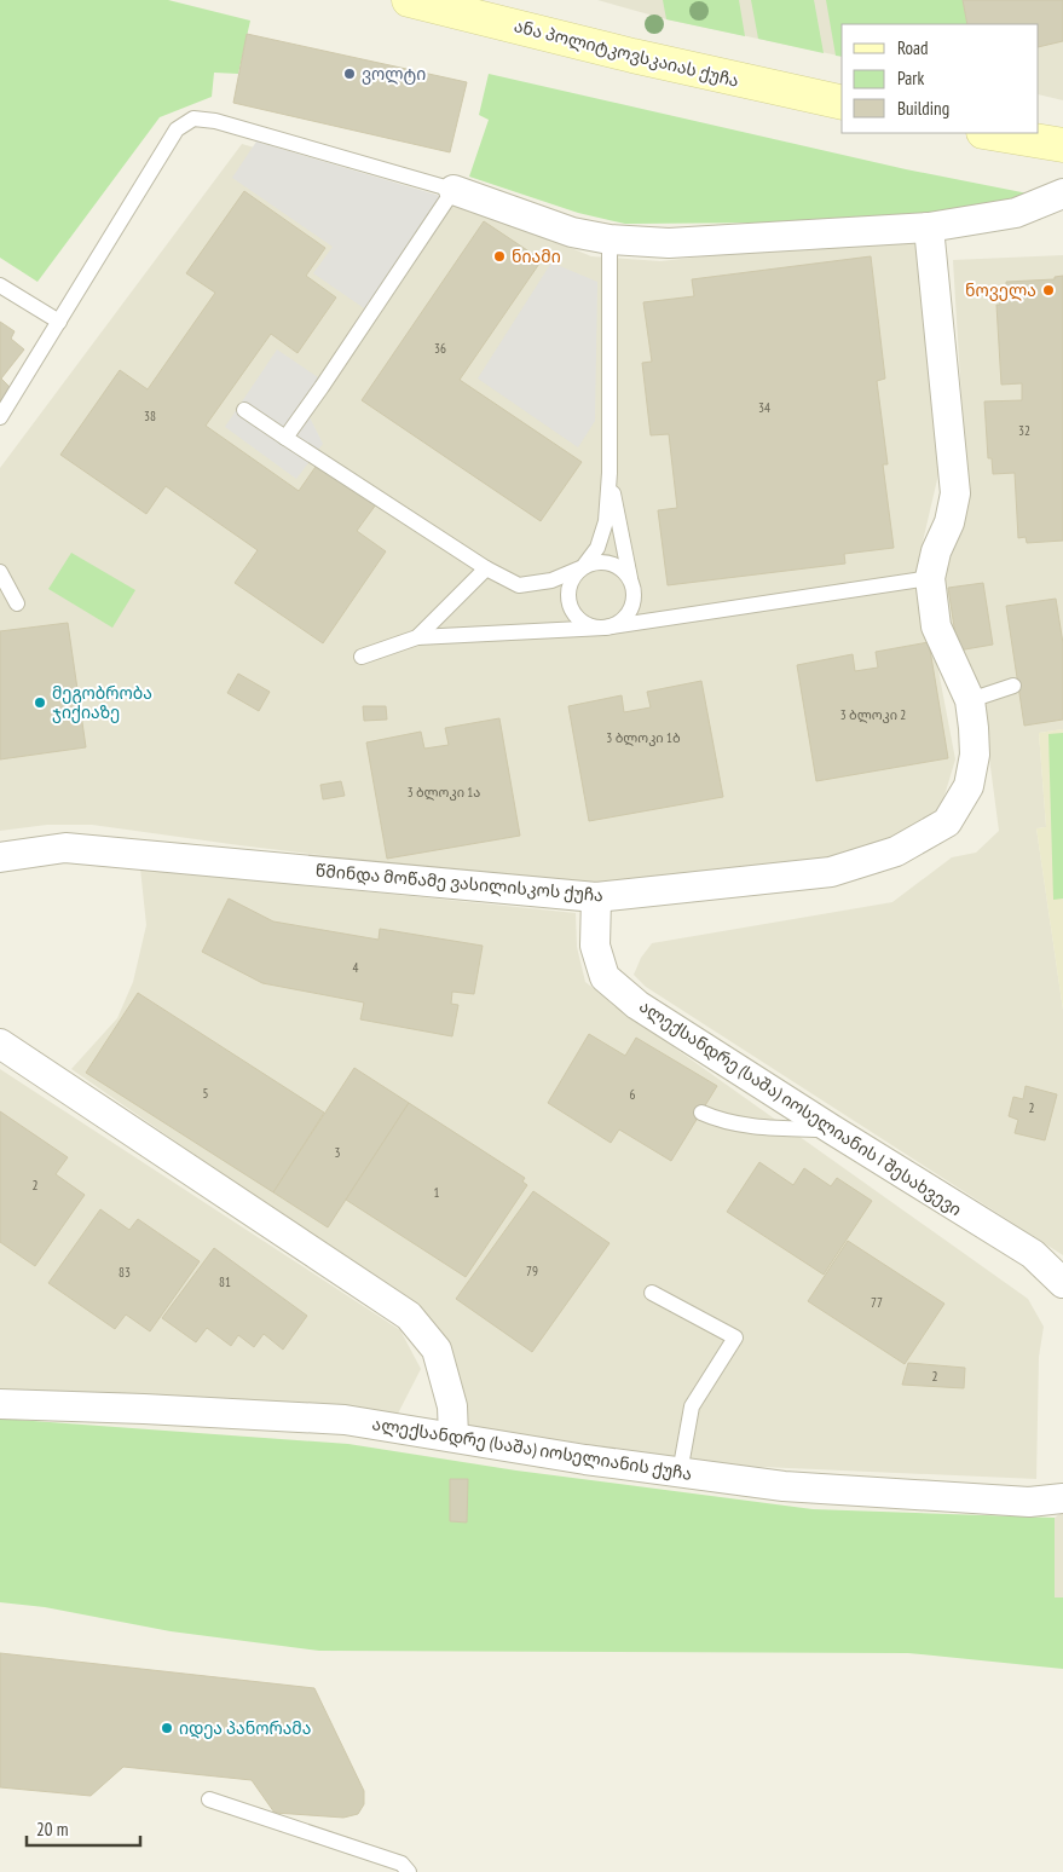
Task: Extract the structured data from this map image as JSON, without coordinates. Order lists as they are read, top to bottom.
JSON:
{
  "streets": {
    "street": [
      "ანა პოლიტკოვსკაიას ქუჩა",
      "წმინდა მოწამე ვასილისკოს ქუჩა",
      "ალექსანდრე (საშა) იოსელიანის I შესახვევი",
      "ალექსანდრე (საშა) იოსელიანის ქუჩა"
    ]
  },
  "crossings": [
    ["წმინდა მოწამე ვასილისკოს ქუჩა", "ალექსანდრე (საშა) იოსელიანის I შესახვევი"]
  ],
  "places": [
    "ვოლტი",
    "ნიამი",
    "ნოველა",
    "მეგობრობა ჯიქიაზე",
    "იდეა პანორამა"
  ],
  "house_numbers": [
    "36",
    "34",
    "38",
    "32",
    "3 ბლოკი 2",
    "3 ბლოკი 1ბ",
    "3 ბლოკი 1ა",
    "4",
    "5",
    "6",
    "2",
    "3",
    "2",
    "1",
    "79",
    "83",
    "81",
    "77",
    "2"
  ],
  "legend": ["Road", "Park", "Building"],
  "scale_bar": "20 m"
}
